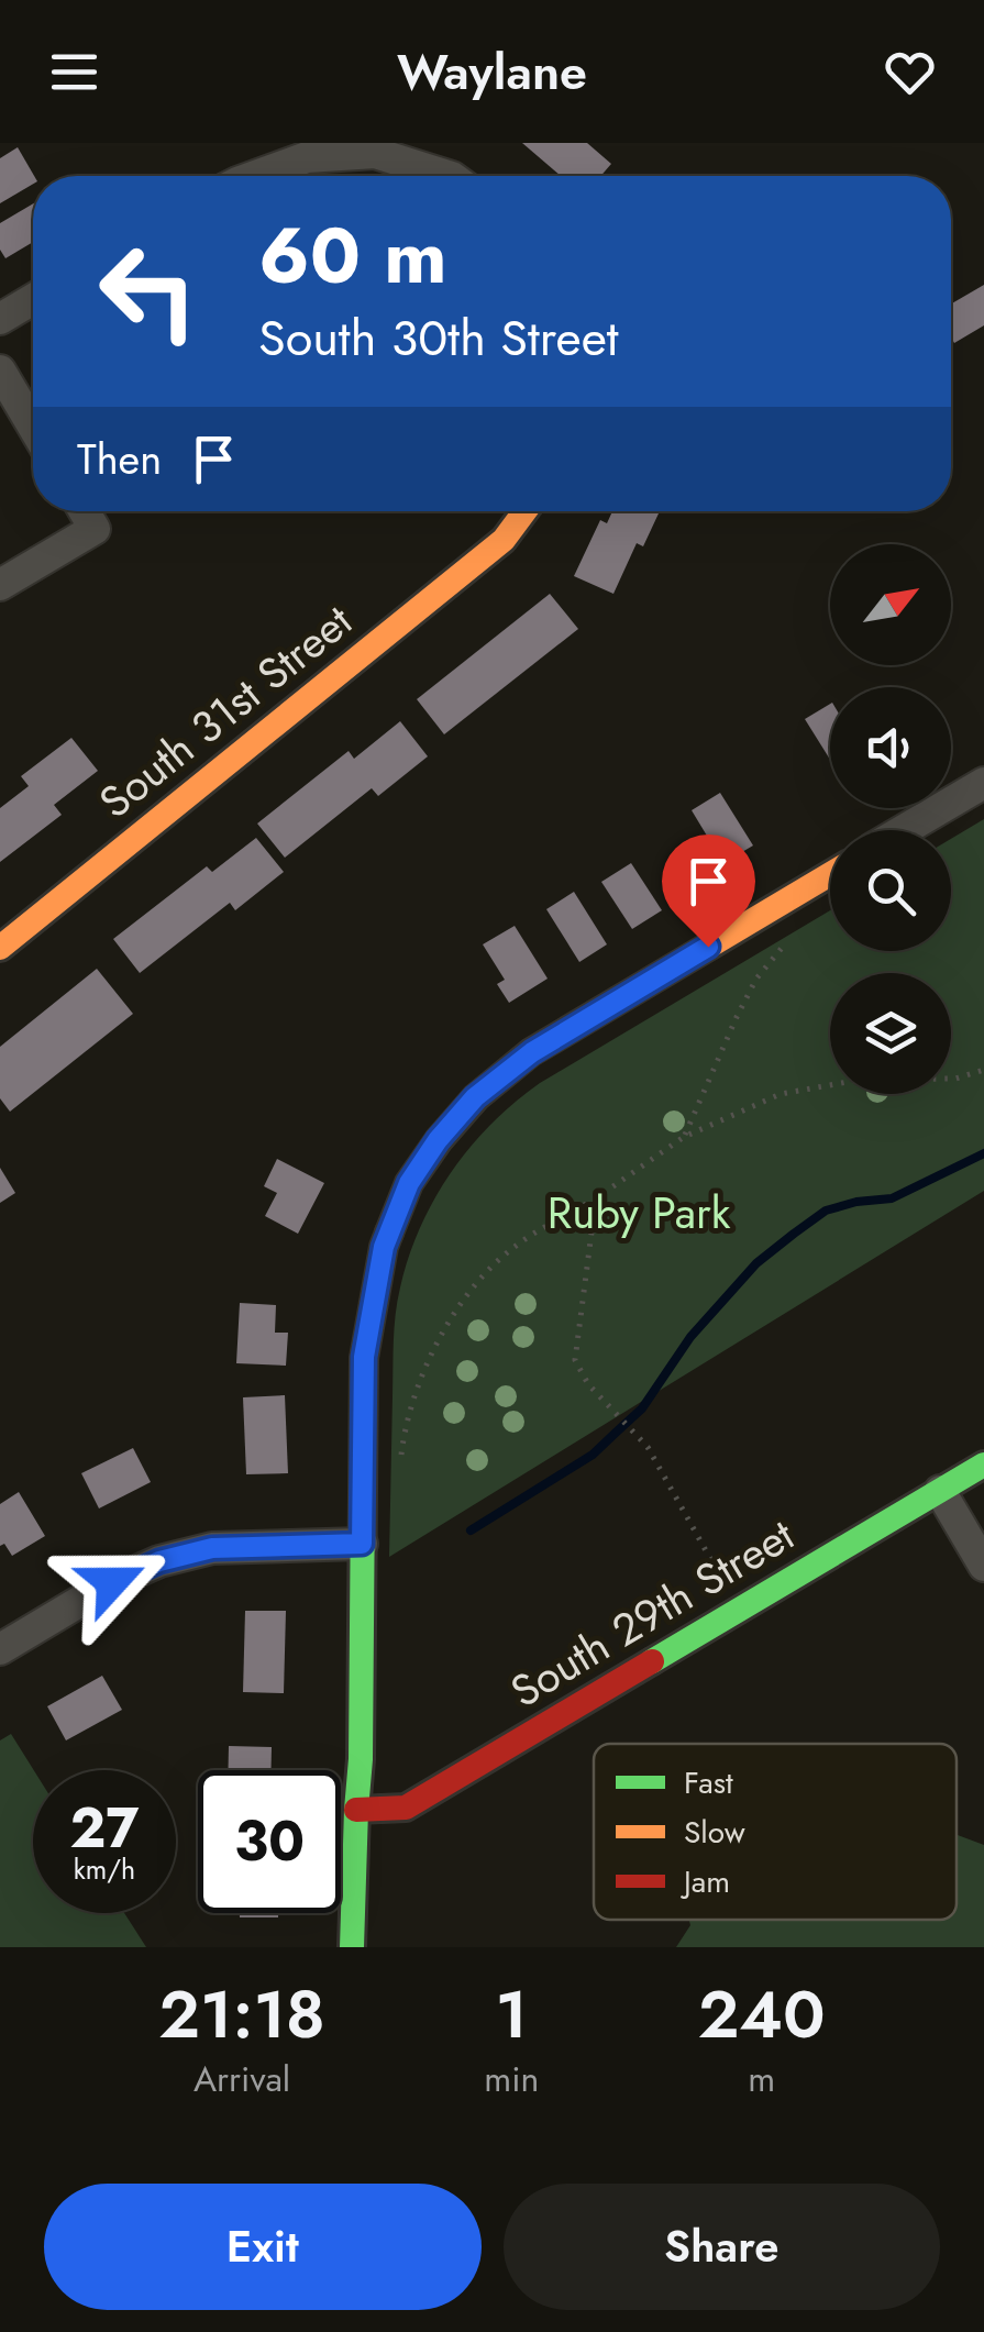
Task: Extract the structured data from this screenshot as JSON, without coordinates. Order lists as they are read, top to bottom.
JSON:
{
  "streets": {
    "street": ["South 31st Street", "South 29th Street"]
  },
  "parks": ["Ruby Park"],
  "legend": ["Fast", "Slow", "Jam"],
  "north": "top right",
  "page": {
    "header": "Waylane",
    "turn": ["60 m", "South 30th Street"],
    "then": "Then",
    "speed": "27 km/h",
    "limit": "30",
    "eta": [
      "21:18",
      "Arrival",
      "1",
      "min",
      "240",
      "m"
    ],
    "buttons": ["Exit", "Share"]
  }
}
